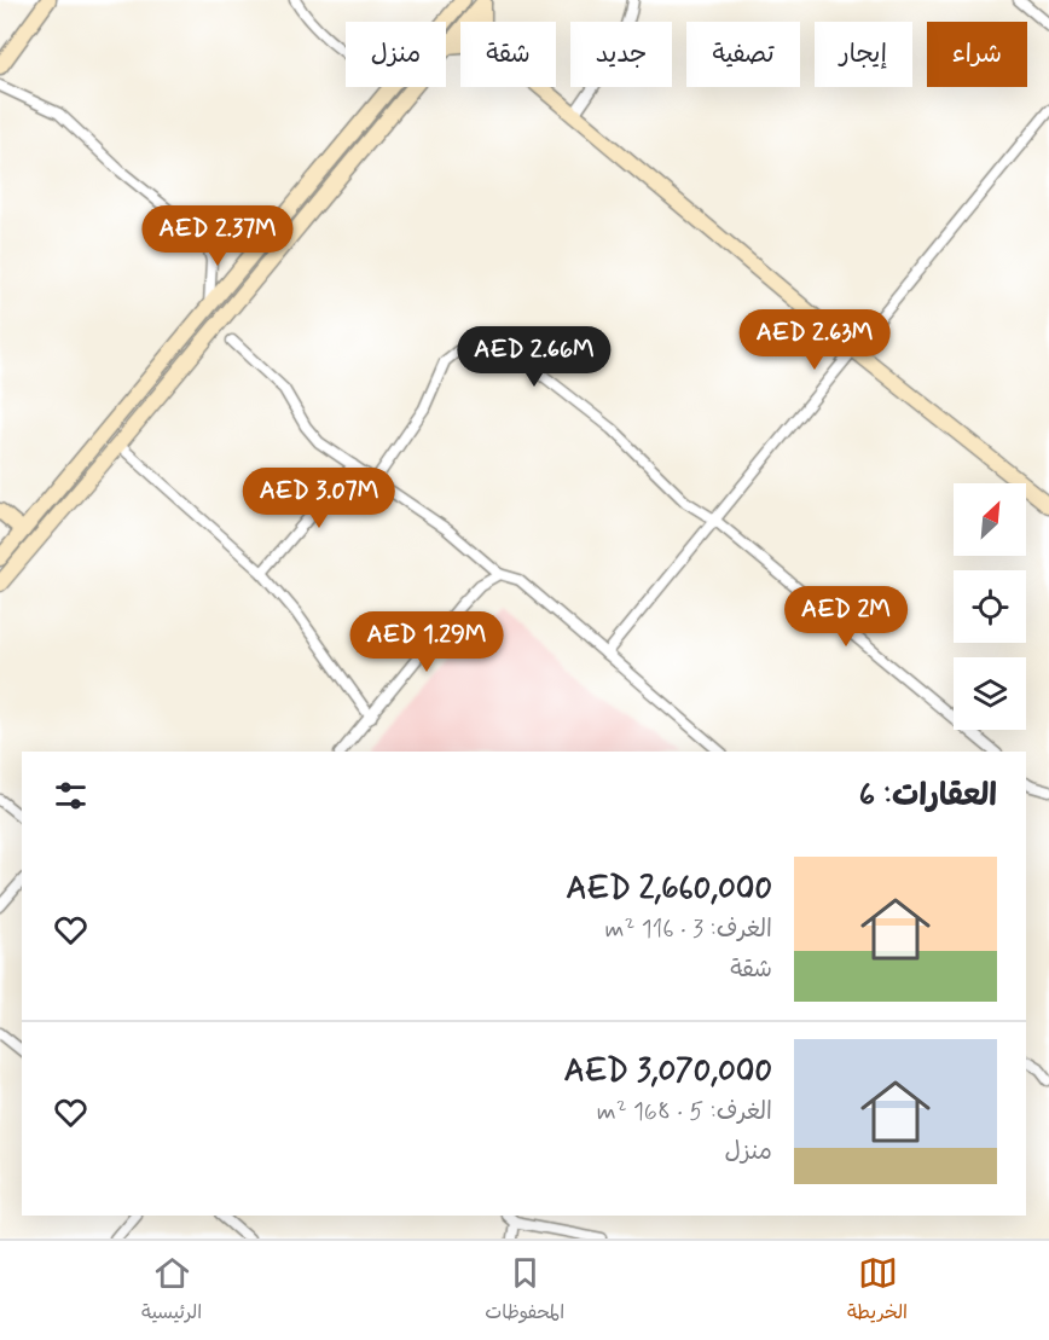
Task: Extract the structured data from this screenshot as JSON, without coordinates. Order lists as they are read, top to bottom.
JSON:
{
  "north": "top right",
  "page": {
    "chip": [
      "شراء",
      "إيجار",
      "تصفية",
      "جديد",
      "شقة",
      "منزل"
    ],
    "price": [
      "AED 2.37M",
      "AED 2.63M",
      "AED 2.66M",
      "AED 3.07M",
      "AED 2M",
      "AED 1.29M"
    ],
    "heading": "العقارات: 6",
    "list": [
      {
        "name": "AED 2,660,000",
        "note": "الغرف: 3 · 116 m² · شقة"
      },
      {
        "name": "AED 3,070,000",
        "note": "الغرف: 5 · 168 m² · منزل"
      }
    ],
    "tabs": ["الخريطة", "المحفوظات", "الرئيسية"]
  }
}
